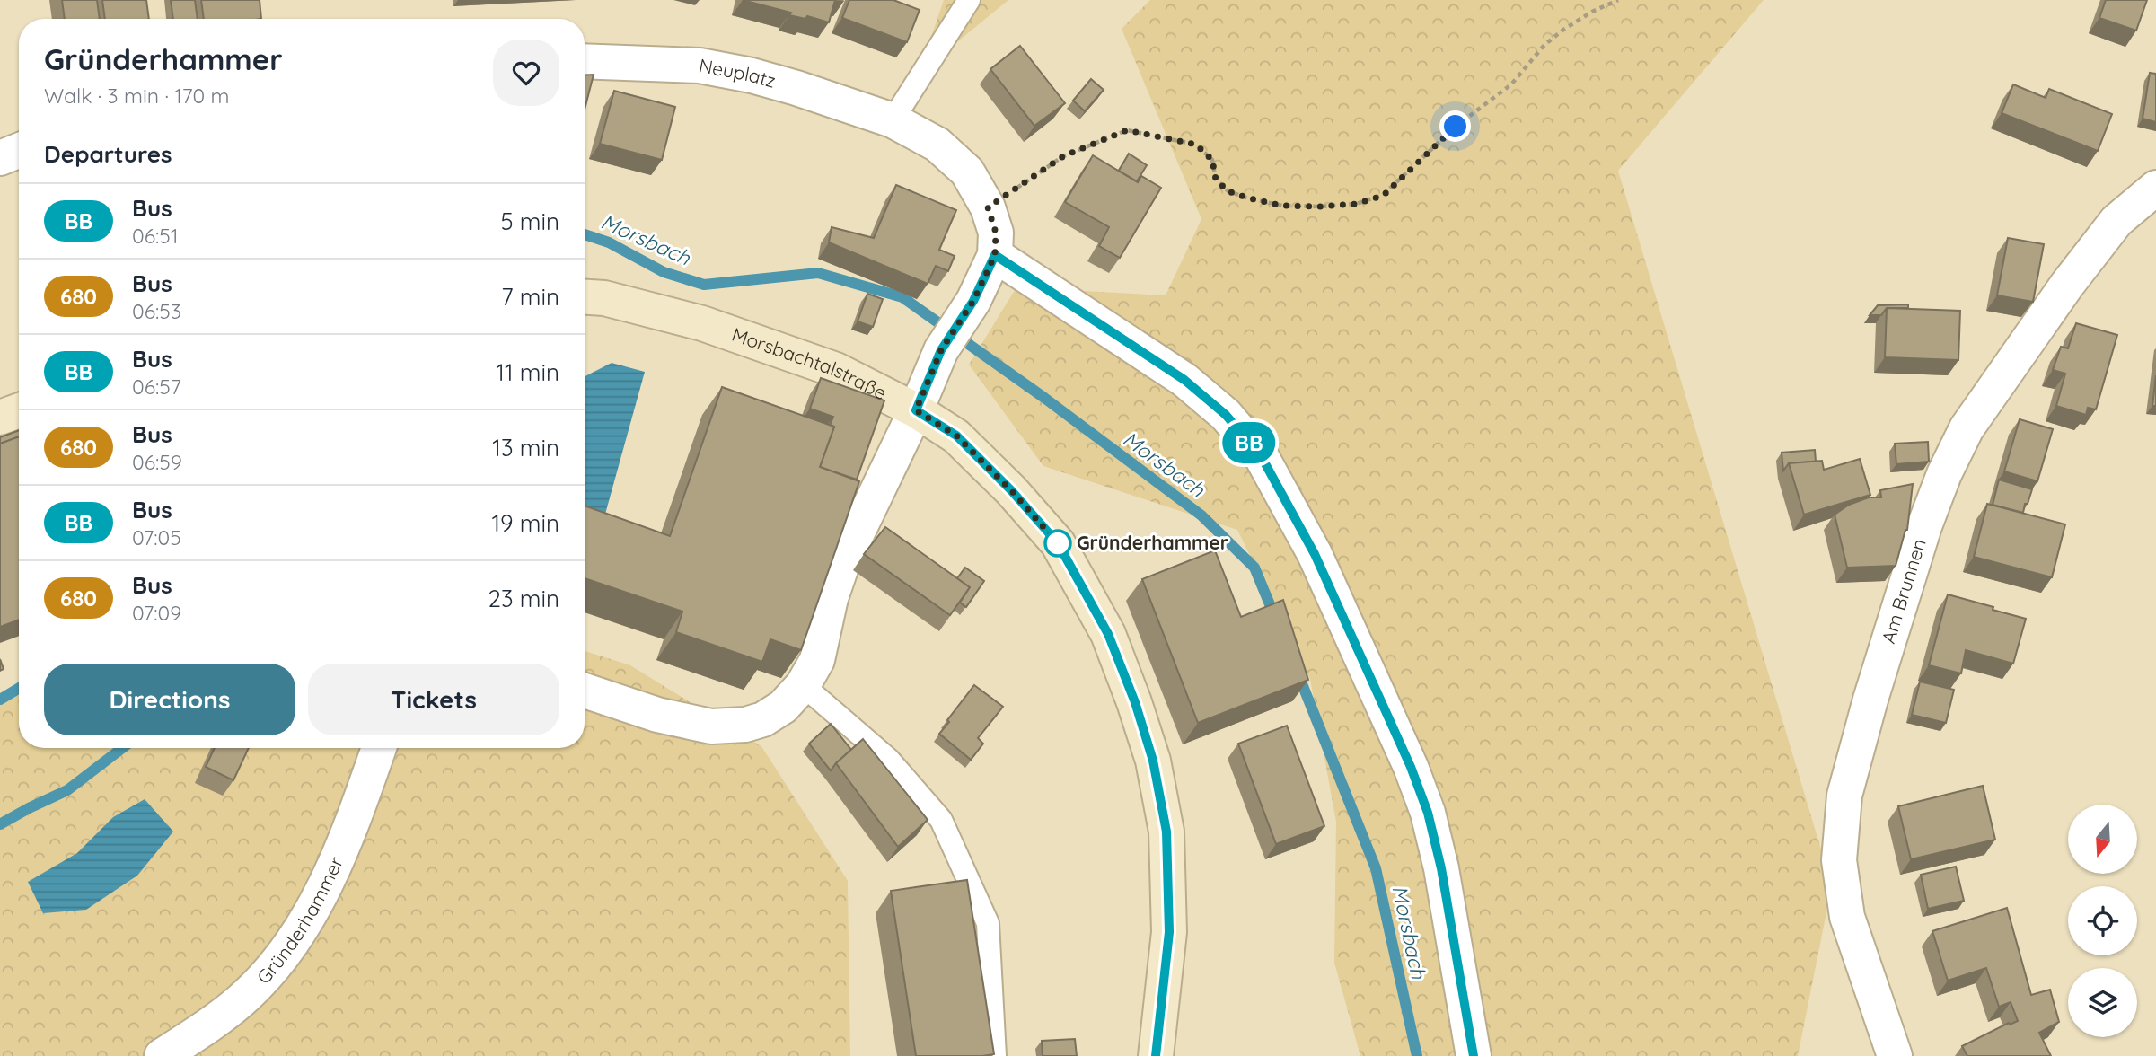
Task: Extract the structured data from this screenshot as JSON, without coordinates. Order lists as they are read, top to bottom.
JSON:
{
  "streets": {
    "main road": ["Morsbachtalstraße"],
    "street": ["Neuplatz", "Am Brunnen", "Gründerhammer"]
  },
  "water": ["Morsbach"],
  "places": ["Gründerhammer"],
  "lines": ["bus line BB"],
  "north": "bottom",
  "page": {
    "on_map": "BB",
    "heading": [
      ["Gründerhammer", "Walk · 3 min · 170 m"],
      "Departures"
    ],
    "list": [
      {
        "mark": "BB",
        "name": "Bus",
        "note": "06:51",
        "value": "5 min"
      },
      {
        "mark": "680",
        "name": "Bus",
        "note": "06:53",
        "value": "7 min"
      },
      {
        "mark": "BB",
        "name": "Bus",
        "note": "06:57",
        "value": "11 min"
      },
      {
        "mark": "680",
        "name": "Bus",
        "note": "06:59",
        "value": "13 min"
      },
      {
        "mark": "BB",
        "name": "Bus",
        "note": "07:05",
        "value": "19 min"
      },
      {
        "mark": "680",
        "name": "Bus",
        "note": "07:09",
        "value": "23 min"
      }
    ],
    "buttons": ["Directions", "Tickets"]
  }
}
